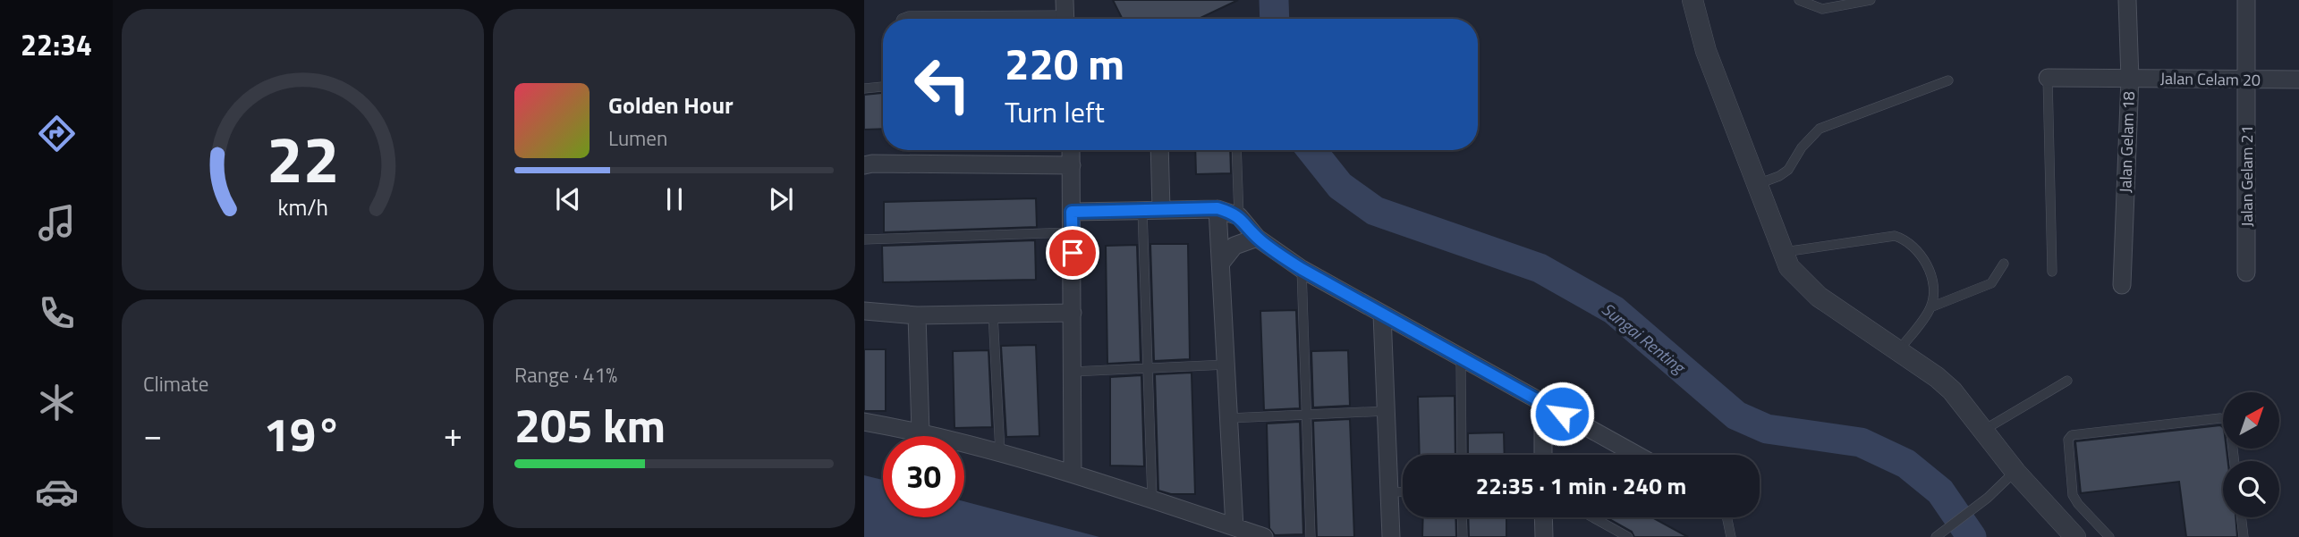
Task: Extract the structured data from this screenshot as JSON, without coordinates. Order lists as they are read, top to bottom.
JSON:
{
  "streets": {
    "street": ["Jalan Celam 20", "Jalan Gelam 18", "Jalan Gelam 21"]
  },
  "crossings": [
    ["Jalan Celam 20", "Jalan Gelam 18"],
    ["Jalan Celam 20", "Jalan Gelam 21"]
  ],
  "water": ["Sungai Renting"],
  "north": "top right",
  "page": {
    "tabs": "22:34",
    "turn": ["220 m", "Turn left"],
    "song": ["Golden Hour", "Lumen"],
    "tile": [
      "Climate",
      ["Range · 41%", "205 km"]
    ],
    "heat": ["−", "19°", "+"],
    "limit": "30",
    "trip": "22:35 · 1 min · 240 m",
    "gauge": ["22", "km/h"]
  }
}
